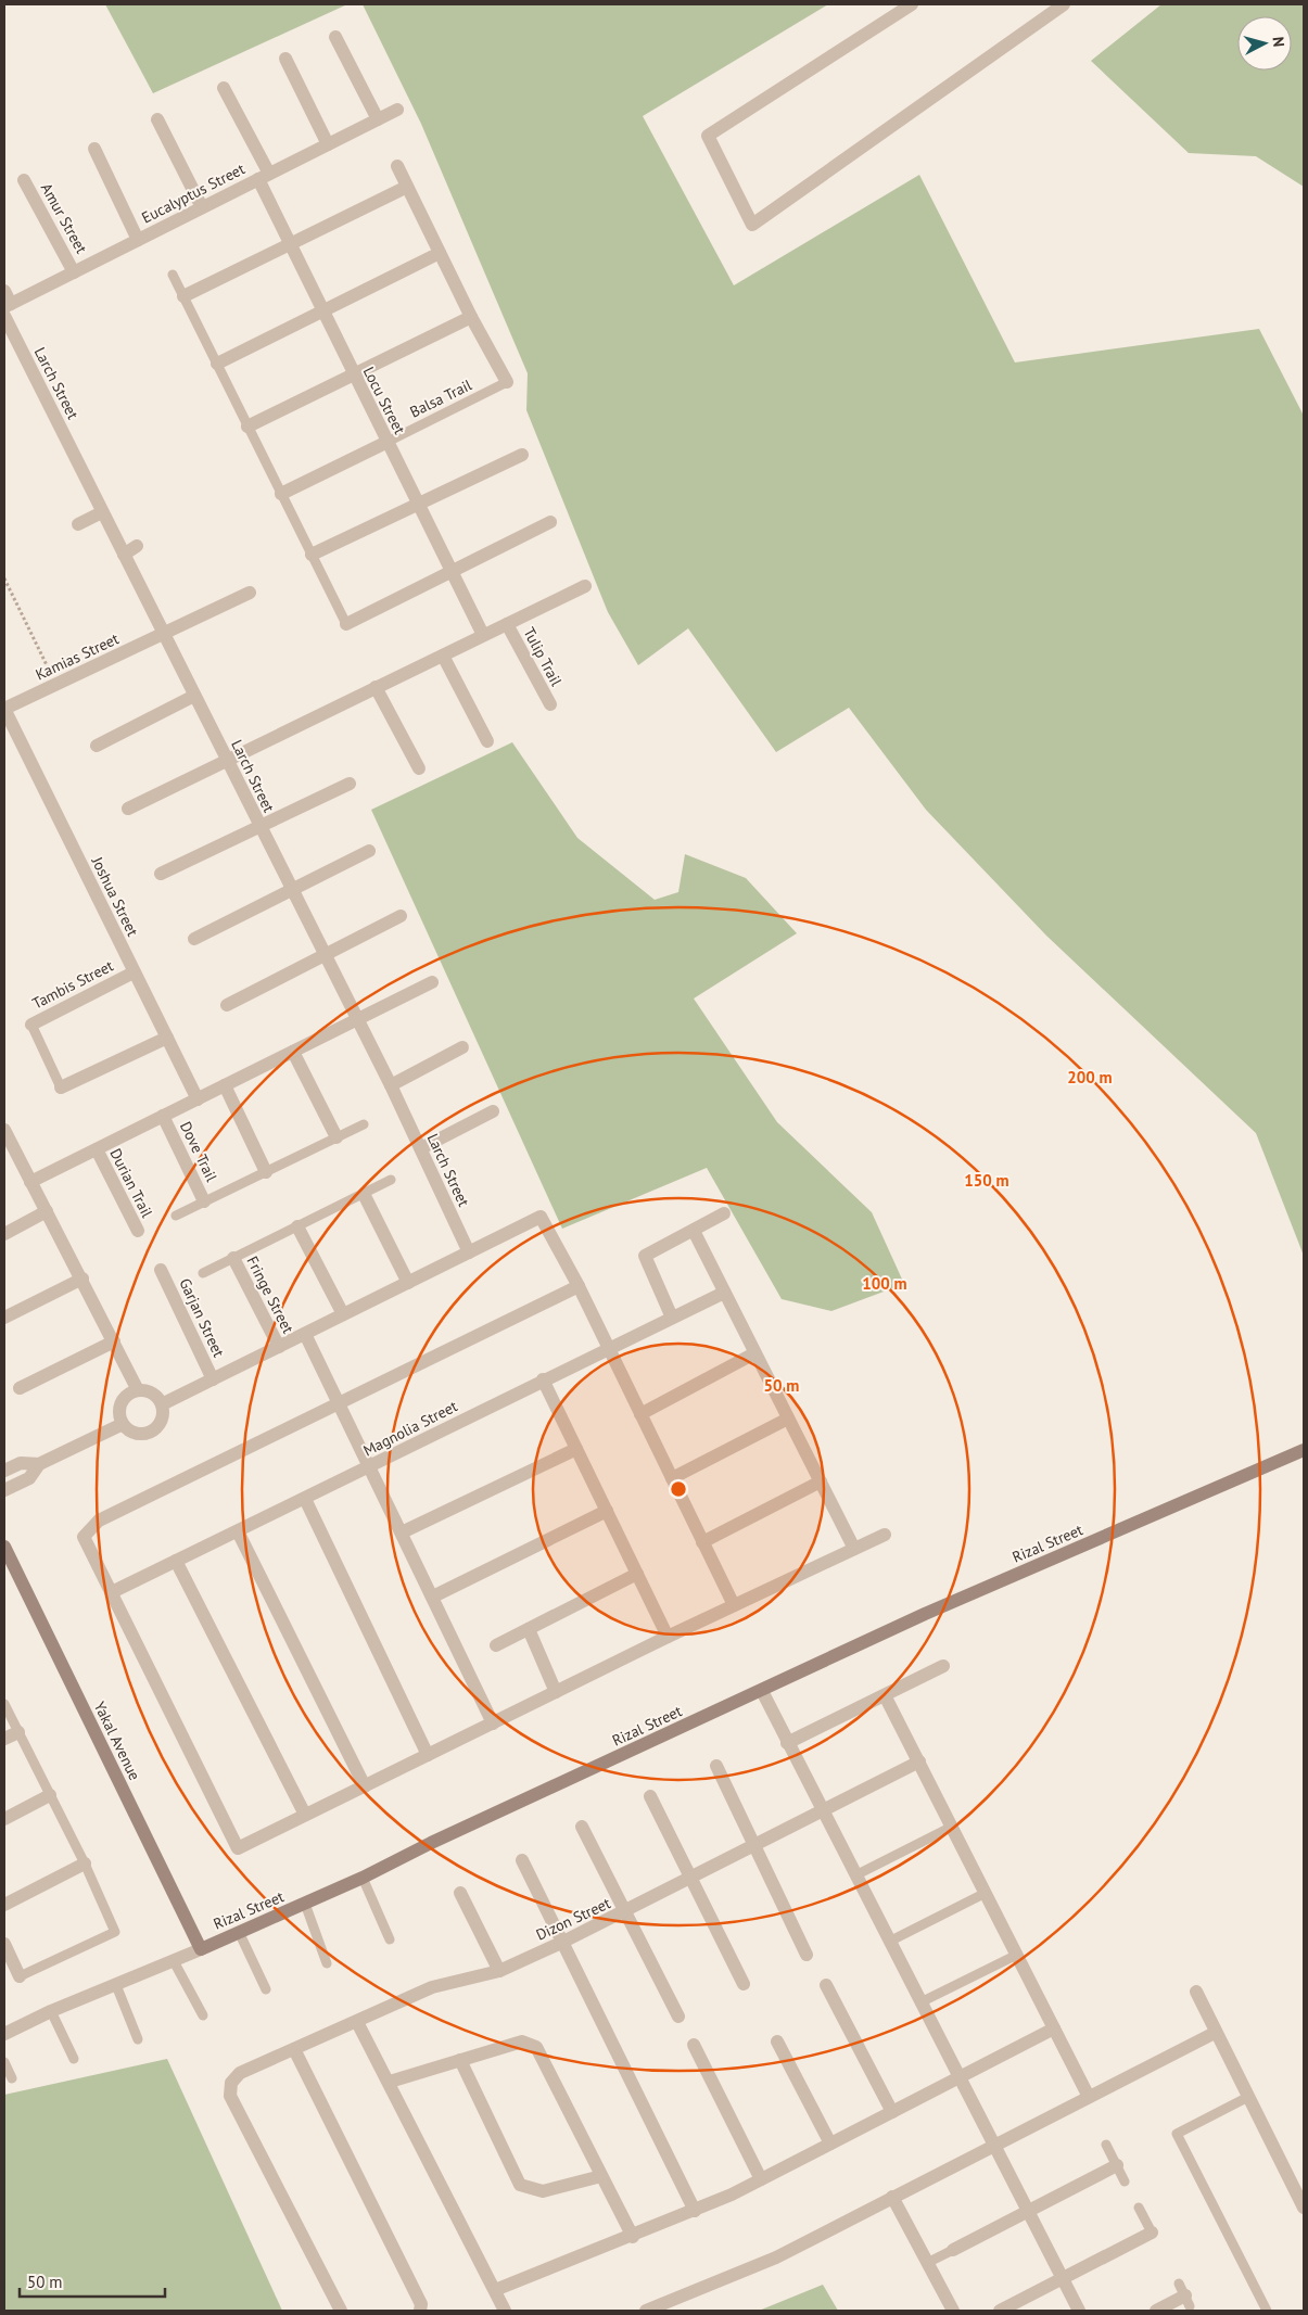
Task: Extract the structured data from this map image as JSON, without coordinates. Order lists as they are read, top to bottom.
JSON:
{
  "streets": {
    "street": [
      "Eucalyptus Street",
      "Amur Street",
      "Larch Street",
      "Locu Street",
      "Kamias Street",
      "Tulip Trail",
      "Joshua Street",
      "Tambis Street",
      "Dove Trail",
      "Durian Trail",
      "Fringe Street",
      "Garjan Street",
      "Magnolia Street",
      "Rizal Street",
      "Yakal Avenue",
      "Dizon Street"
    ],
    "lane": ["Balsa Trail"]
  },
  "crossings": [
    ["Eucalyptus Street", "Amur Street"],
    ["Eucalyptus Street", "Larch Street"],
    ["Eucalyptus Street", "Locu Street"],
    ["Larch Street", "Kamias Street"],
    ["Balsa Trail", "Locu Street"],
    ["Kamias Street", "Joshua Street"],
    ["Joshua Street", "Tambis Street"],
    ["Rizal Street", "Yakal Avenue"]
  ],
  "scale_bar": "50 m",
  "north": "right",
  "rings": [
    "200 m",
    "150 m",
    "100 m",
    "50 m"
  ]
}
